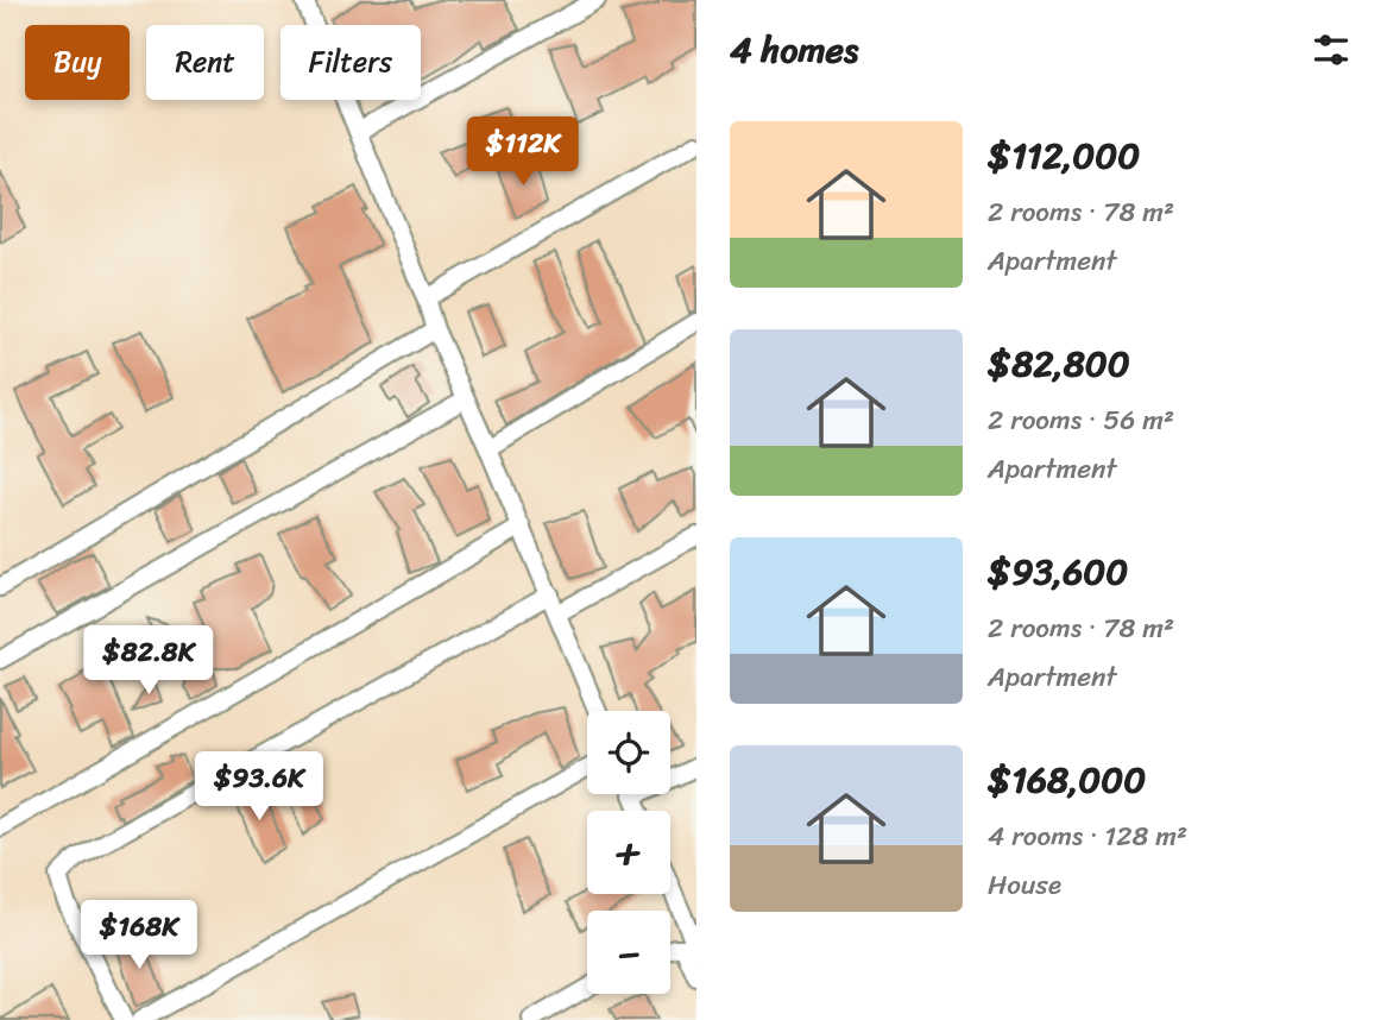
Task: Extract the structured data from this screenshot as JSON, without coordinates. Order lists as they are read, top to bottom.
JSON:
{
  "page": {
    "heading": "4 homes",
    "chip": ["Buy", "Rent", "Filters"],
    "list": [
      {
        "name": "$112,000",
        "note": "2 rooms · 78 m² · Apartment"
      },
      {
        "name": "$82,800",
        "note": "2 rooms · 56 m² · Apartment"
      },
      {
        "name": "$93,600",
        "note": "2 rooms · 78 m² · Apartment"
      },
      {
        "name": "$168,000",
        "note": "4 rooms · 128 m² · House"
      }
    ],
    "price": [
      "$112K",
      "$82.8K",
      "$93.6K",
      "$168K"
    ],
    "map_buttons": ["+", "−"]
  }
}
